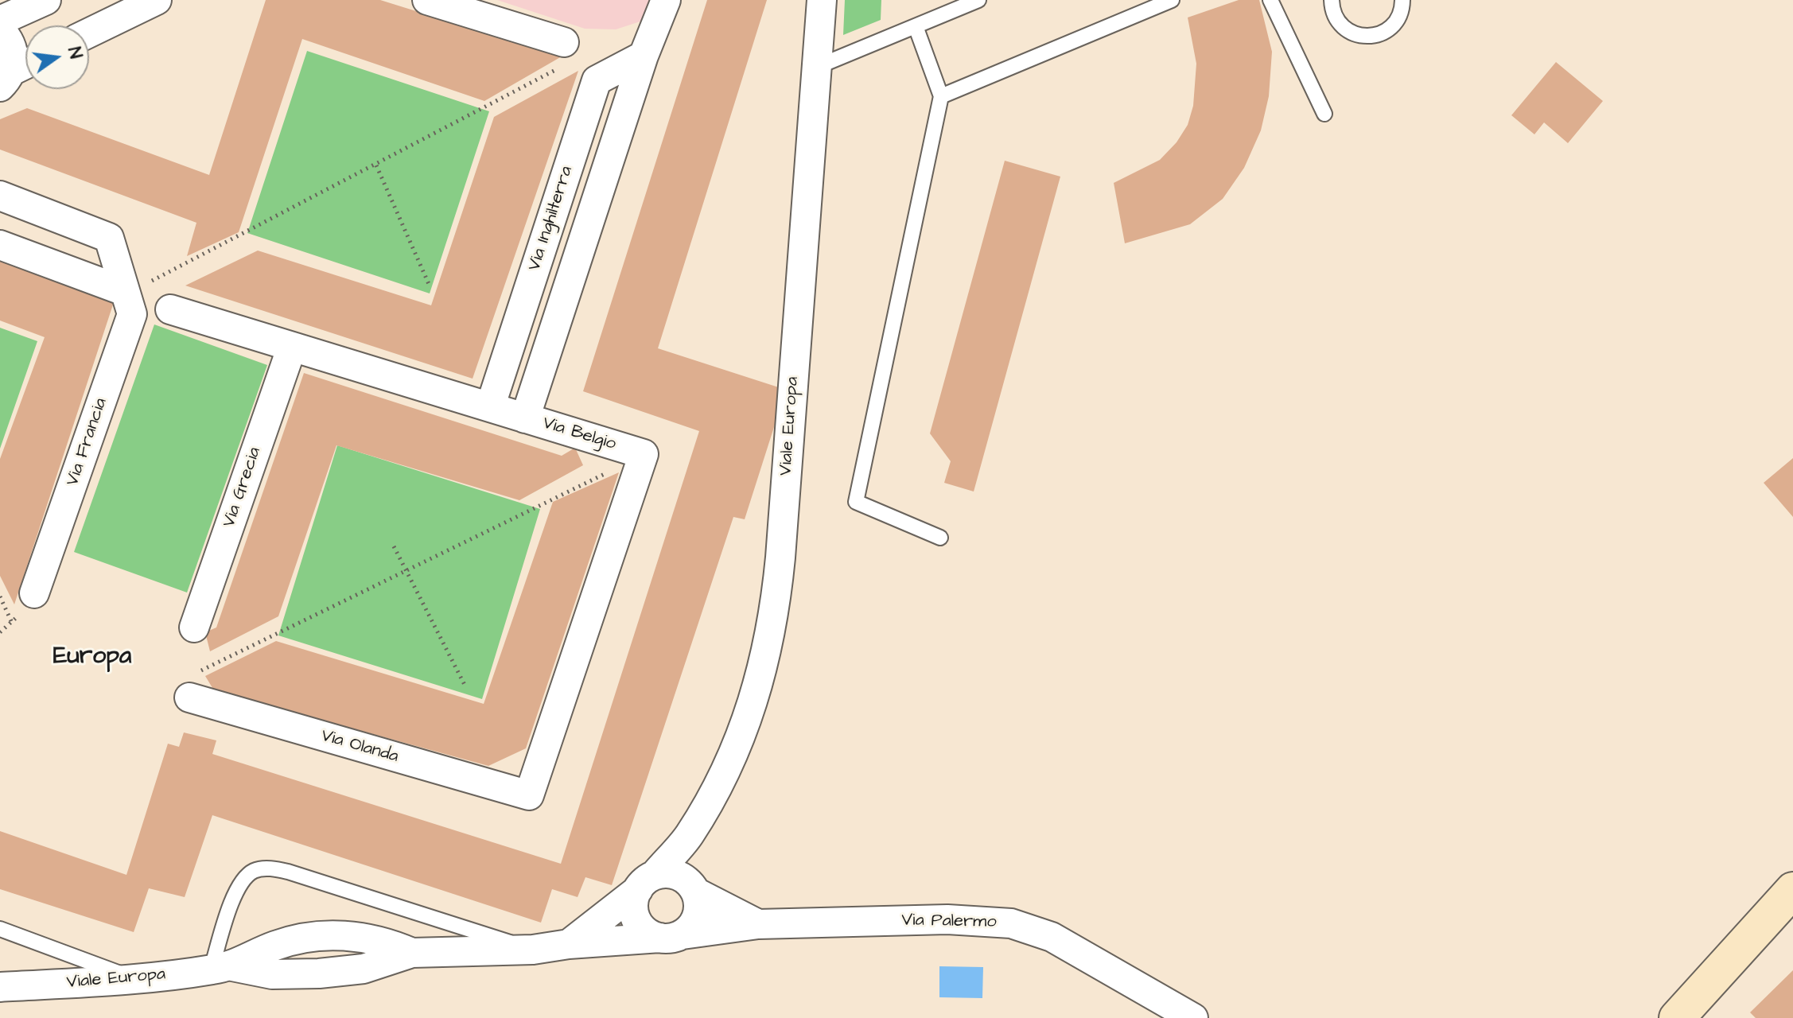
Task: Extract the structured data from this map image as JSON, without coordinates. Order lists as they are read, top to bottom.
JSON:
{
  "streets": {
    "street": [
      "Via Inghilterra",
      "Viale Europa",
      "Via Belgio",
      "Via Francia",
      "Via Grecia",
      "Via Olanda",
      "Via Palermo"
    ]
  },
  "crossings": [
    ["Via Inghilterra", "Via Belgio"],
    ["Viale Europa", "Via Palermo"],
    ["Via Belgio", "Via Grecia"],
    ["Via Belgio", "Via Olanda"]
  ],
  "districts": ["Europa"],
  "north": "right"
}
